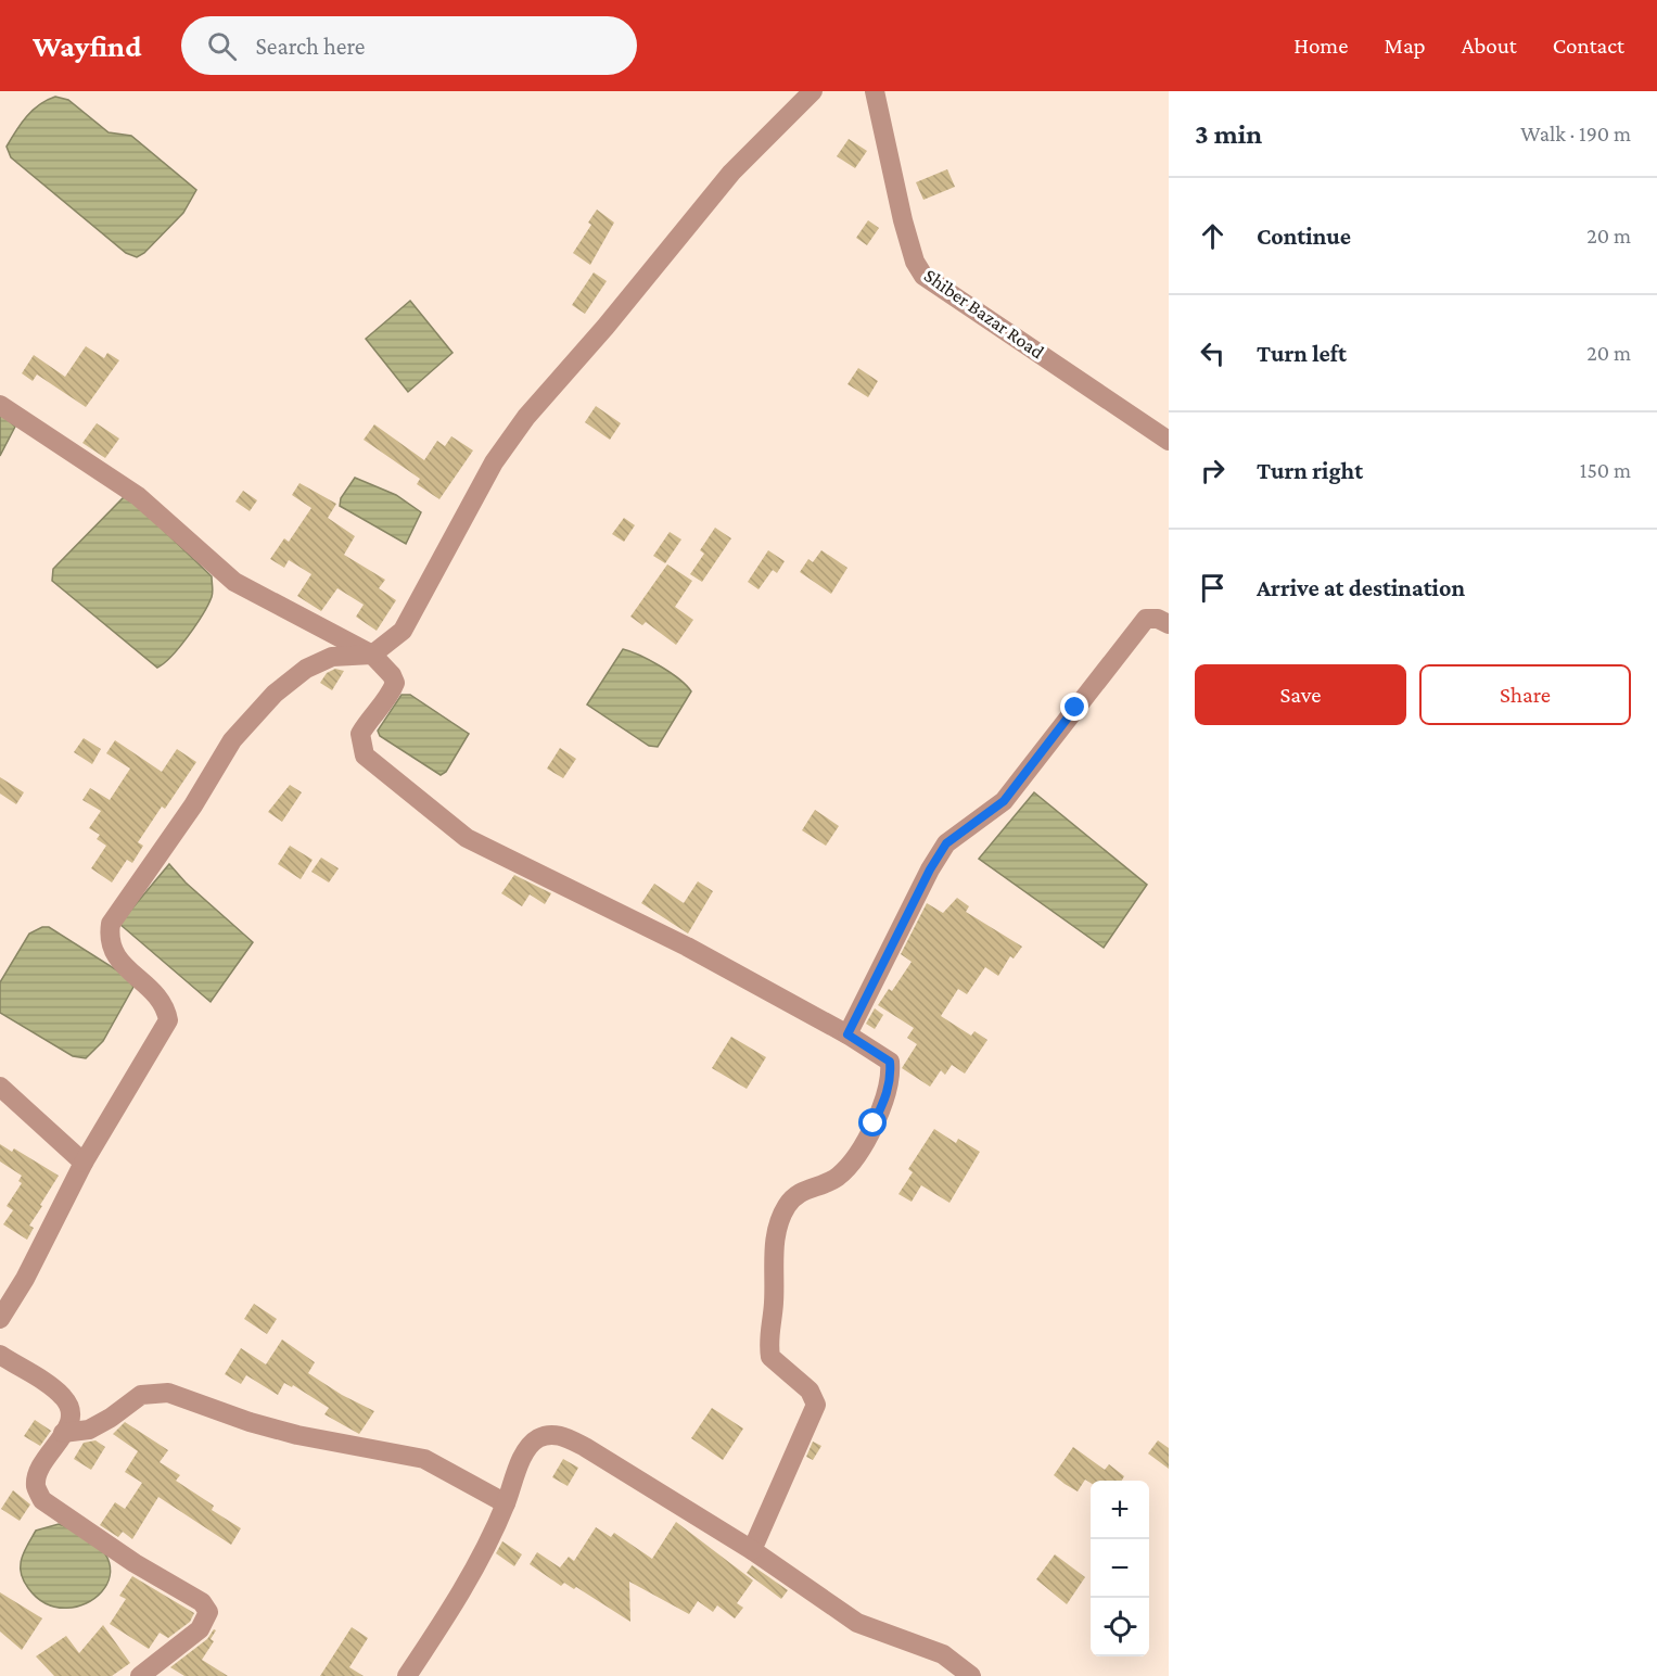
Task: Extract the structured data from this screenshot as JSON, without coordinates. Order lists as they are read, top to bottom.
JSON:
{
  "streets": {
    "street": ["Shiber Bazar Road"]
  },
  "page": {
    "header": "Wayfind",
    "search": "Search here",
    "nav": [
      "Home",
      "Map",
      "About",
      "Contact"
    ],
    "heading": ["3 min", "Walk · 190 m"],
    "list": [
      ["Continue", "20 m"],
      ["Turn left", "20 m"],
      ["Turn right", "150 m"],
      "Arrive at destination"
    ],
    "buttons": ["Save", "Share"],
    "map_buttons": ["+", "−"]
  }
}
